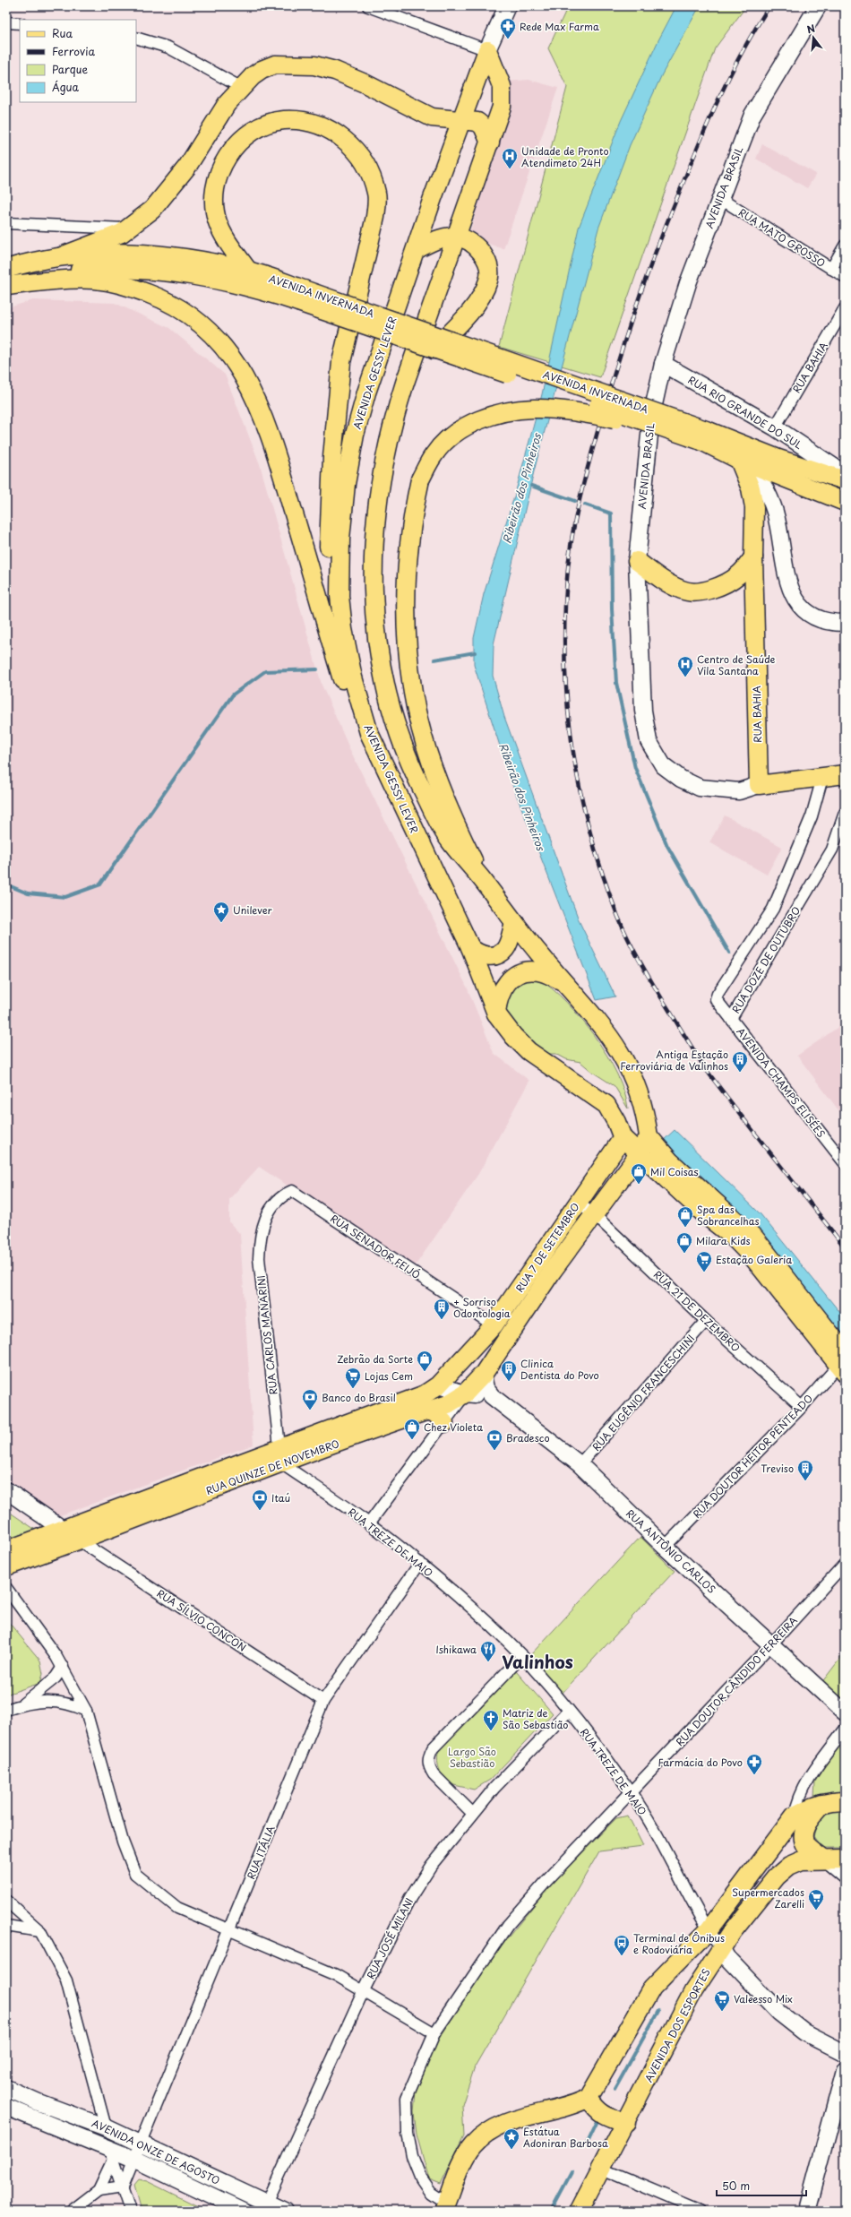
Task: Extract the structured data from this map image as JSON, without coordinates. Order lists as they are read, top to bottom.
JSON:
{
  "streets": {
    "main road": [
      "AVENIDA BRASIL",
      "AVENIDA INVERNADA",
      "RUA BAHIA",
      "AVENIDA GESSY LEVER",
      "RUA RIO GRANDE DO SUL",
      "RUA 7 DE SETEMBRO",
      "RUA QUINZE DE NOVEMBRO",
      "RUA TREZE DE MAIO",
      "RUA ANTÔNIO CARLOS",
      "AVENIDA DOS ESPORTES",
      "AVENIDA ONZE DE AGOSTO"
    ],
    "street": [
      "RUA MATO GROSSO",
      "RUA DOZE DE OUTUBRO",
      "AVENIDA CHAMPS ELISÉES",
      "RUA SENADOR FEIJÓ",
      "RUA 21 DE DEZEMBRO",
      "RUA CARLOS MANARINI",
      "RUA EUGÊNIO FRANCESCHINI",
      "RUA DOUTOR HEITOR PENTEADO",
      "RUA SÍLVIO CONCON",
      "RUA DOUTOR CÂNDIDO FERREIRA",
      "RUA ITÁLIA",
      "RUA JOSÉ MILANI"
    ]
  },
  "crossings": [
    ["AVENIDA BRASIL", "RUA MATO GROSSO"],
    ["AVENIDA BRASIL", "RUA BAHIA"],
    ["AVENIDA BRASIL", "RUA RIO GRANDE DO SUL"],
    ["AVENIDA BRASIL", "RUA DOZE DE OUTUBRO"],
    ["RUA BAHIA", "RUA RIO GRANDE DO SUL"],
    ["AVENIDA GESSY LEVER", "RUA 7 DE SETEMBRO"],
    ["RUA DOZE DE OUTUBRO", "AVENIDA CHAMPS ELISÉES"],
    ["RUA SENADOR FEIJÓ", "RUA 7 DE SETEMBRO"],
    ["RUA SENADOR FEIJÓ", "RUA CARLOS MANARINI"],
    ["RUA 7 DE SETEMBRO", "RUA 21 DE DEZEMBRO"],
    ["RUA 7 DE SETEMBRO", "RUA QUINZE DE NOVEMBRO"],
    ["RUA 7 DE SETEMBRO", "RUA ANTÔNIO CARLOS"],
    ["RUA 21 DE DEZEMBRO", "RUA EUGÊNIO FRANCESCHINI"],
    ["RUA 21 DE DEZEMBRO", "RUA DOUTOR HEITOR PENTEADO"],
    ["RUA CARLOS MANARINI", "RUA QUINZE DE NOVEMBRO"],
    ["RUA CARLOS MANARINI", "RUA TREZE DE MAIO"],
    ["RUA EUGÊNIO FRANCESCHINI", "RUA ANTÔNIO CARLOS"],
    ["RUA DOUTOR HEITOR PENTEADO", "RUA ANTÔNIO CARLOS"],
    ["RUA QUINZE DE NOVEMBRO", "RUA TREZE DE MAIO"],
    ["RUA QUINZE DE NOVEMBRO", "RUA SÍLVIO CONCON"],
    ["RUA TREZE DE MAIO", "RUA DOUTOR CÂNDIDO FERREIRA"],
    ["RUA TREZE DE MAIO", "RUA ITÁLIA"],
    ["RUA TREZE DE MAIO", "RUA JOSÉ MILANI"],
    ["RUA TREZE DE MAIO", "AVENIDA DOS ESPORTES"],
    ["RUA ANTÔNIO CARLOS", "RUA DOUTOR CÂNDIDO FERREIRA"],
    ["RUA SÍLVIO CONCON", "RUA ITÁLIA"],
    ["RUA ITÁLIA", "AVENIDA ONZE DE AGOSTO"],
    ["RUA JOSÉ MILANI", "AVENIDA ONZE DE AGOSTO"]
  ],
  "districts": ["Valinhos"],
  "water": ["Ribeirão dos Pinheiros"],
  "parks": ["Largo São Sebastião"],
  "places": {
    "pharmacy": ["Rede Max Farma", "Farmácia do Povo"],
    "hospital": ["Unidade de Pronto Atendimeto 24H", "Centro de Saúde Vila Santana"],
    "place": ["Unilever", "Estátua Adoniran Barbosa"],
    "building": [
      "Antiga Estação Ferroviária de Valinhos",
      "+ Sorriso Odontologia",
      "Clinica Dentista do Povo",
      "Treviso"
    ],
    "shop": [
      "Mil Coisas",
      "Spa das Sobrancelhas",
      "Milara Kids",
      "Zebrão da Sorte",
      "Chez Violeta"
    ],
    "supermarket": [
      "Estação Galeria",
      "Lojas Cem",
      "Supermercados Zarelli",
      "Valeesso Mix"
    ],
    "bank": ["Banco do Brasil", "Bradesco", "Itaú"],
    "restaurant": ["Ishikawa"],
    "church": ["Matriz de São Sebastião"],
    "bus stop": ["Terminal de Ônibus e Rodoviária"]
  },
  "legend": [
    "Rua",
    "Ferrovia",
    "Parque",
    "Água"
  ],
  "scale_bar": "50 m",
  "north": "top"
}
